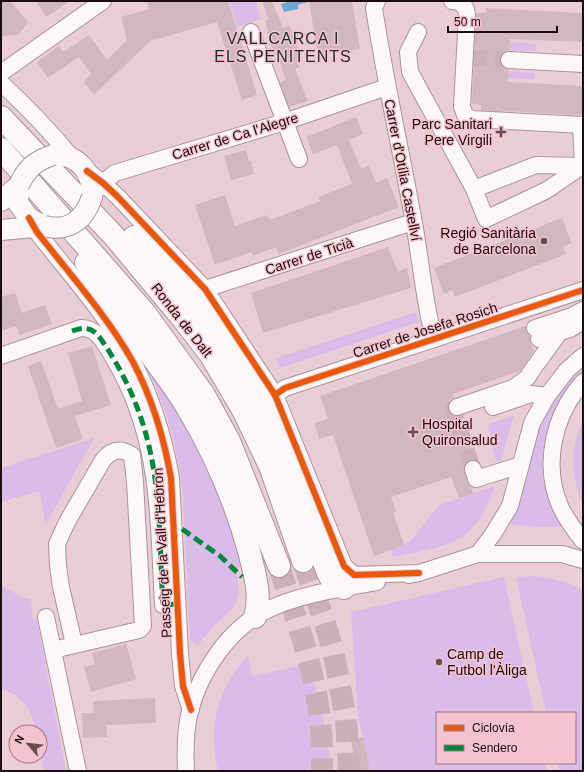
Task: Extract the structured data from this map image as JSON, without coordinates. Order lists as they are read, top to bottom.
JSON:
{
  "streets": {
    "highway": ["Ronda de Dalt"],
    "street": [
      "Carrer de Ca l'Alegre",
      "Carrer d'Otília Castellví",
      "Carrer de Ticià",
      "Carrer de Josefa Rosich",
      "Passeig de la Vall d'Hebron"
    ]
  },
  "crossings": [
    ["Carrer de Ca l'Alegre", "Carrer d'Otília Castellví"],
    ["Carrer d'Otília Castellví", "Carrer de Ticià"],
    ["Carrer d'Otília Castellví", "Carrer de Josefa Rosich"],
    ["Ronda de Dalt", "Passeig de la Vall d'Hebron"]
  ],
  "districts": ["VALLCARCA I ELS PENITENTS"],
  "places": {
    "health": ["Parc Sanitari Pere Virgili", "Hospital Quironsalud"],
    "other": ["Regió Sanitària de Barcelona", "Camp de Futbol l'Àliga"]
  },
  "legend": ["Ciclovía", "Sendero"],
  "scale_bar": "50 m",
  "north": "top left"
}
